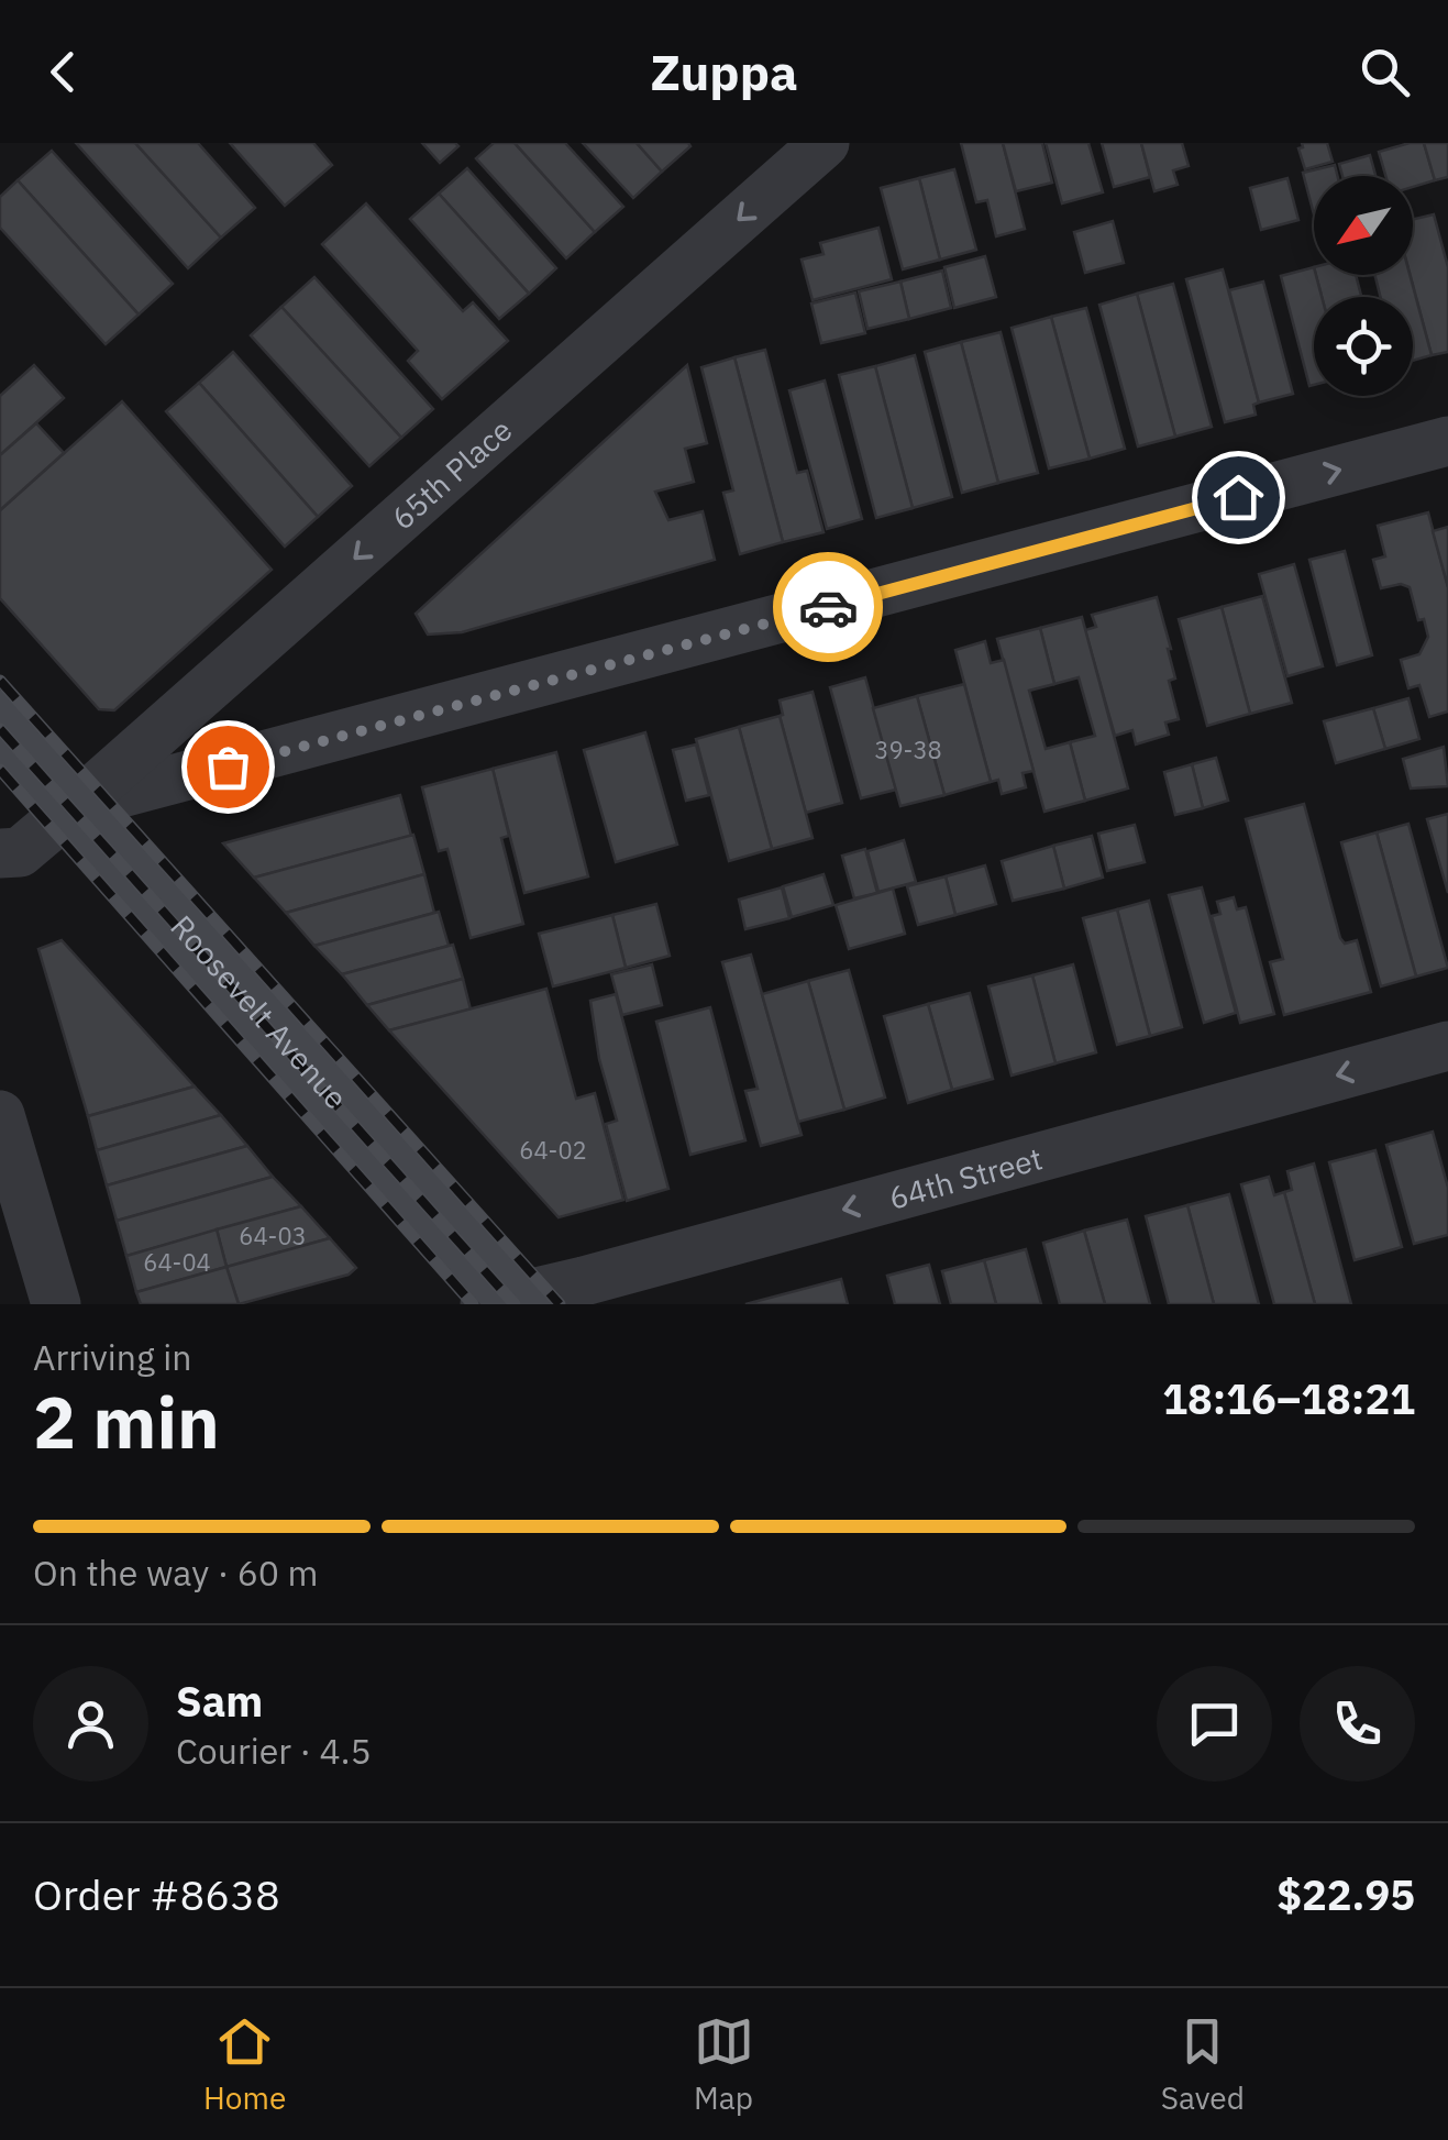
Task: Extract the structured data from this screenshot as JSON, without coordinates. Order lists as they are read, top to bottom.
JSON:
{
  "streets": {
    "main road": ["Roosevelt Avenue"],
    "street": ["65th Place", "64th Street"]
  },
  "crossings": [
    ["65th Place", "Roosevelt Avenue"],
    ["Roosevelt Avenue", "64th Street"]
  ],
  "one_way": ["65th Place", "64th Street"],
  "house_numbers": [
    "39-38",
    "64-02",
    "64-03",
    "64-04"
  ],
  "north": "bottom left",
  "page": {
    "header": "Zuppa",
    "heading": ["2 min", "Arriving in", "18:16–18:21"],
    "panel": [
      "Sam",
      "Courier · 4.5",
      "Order #8638",
      "$22.95"
    ],
    "bar": "On the way · 60 m",
    "tabs": ["Home", "Map", "Saved"]
  }
}
